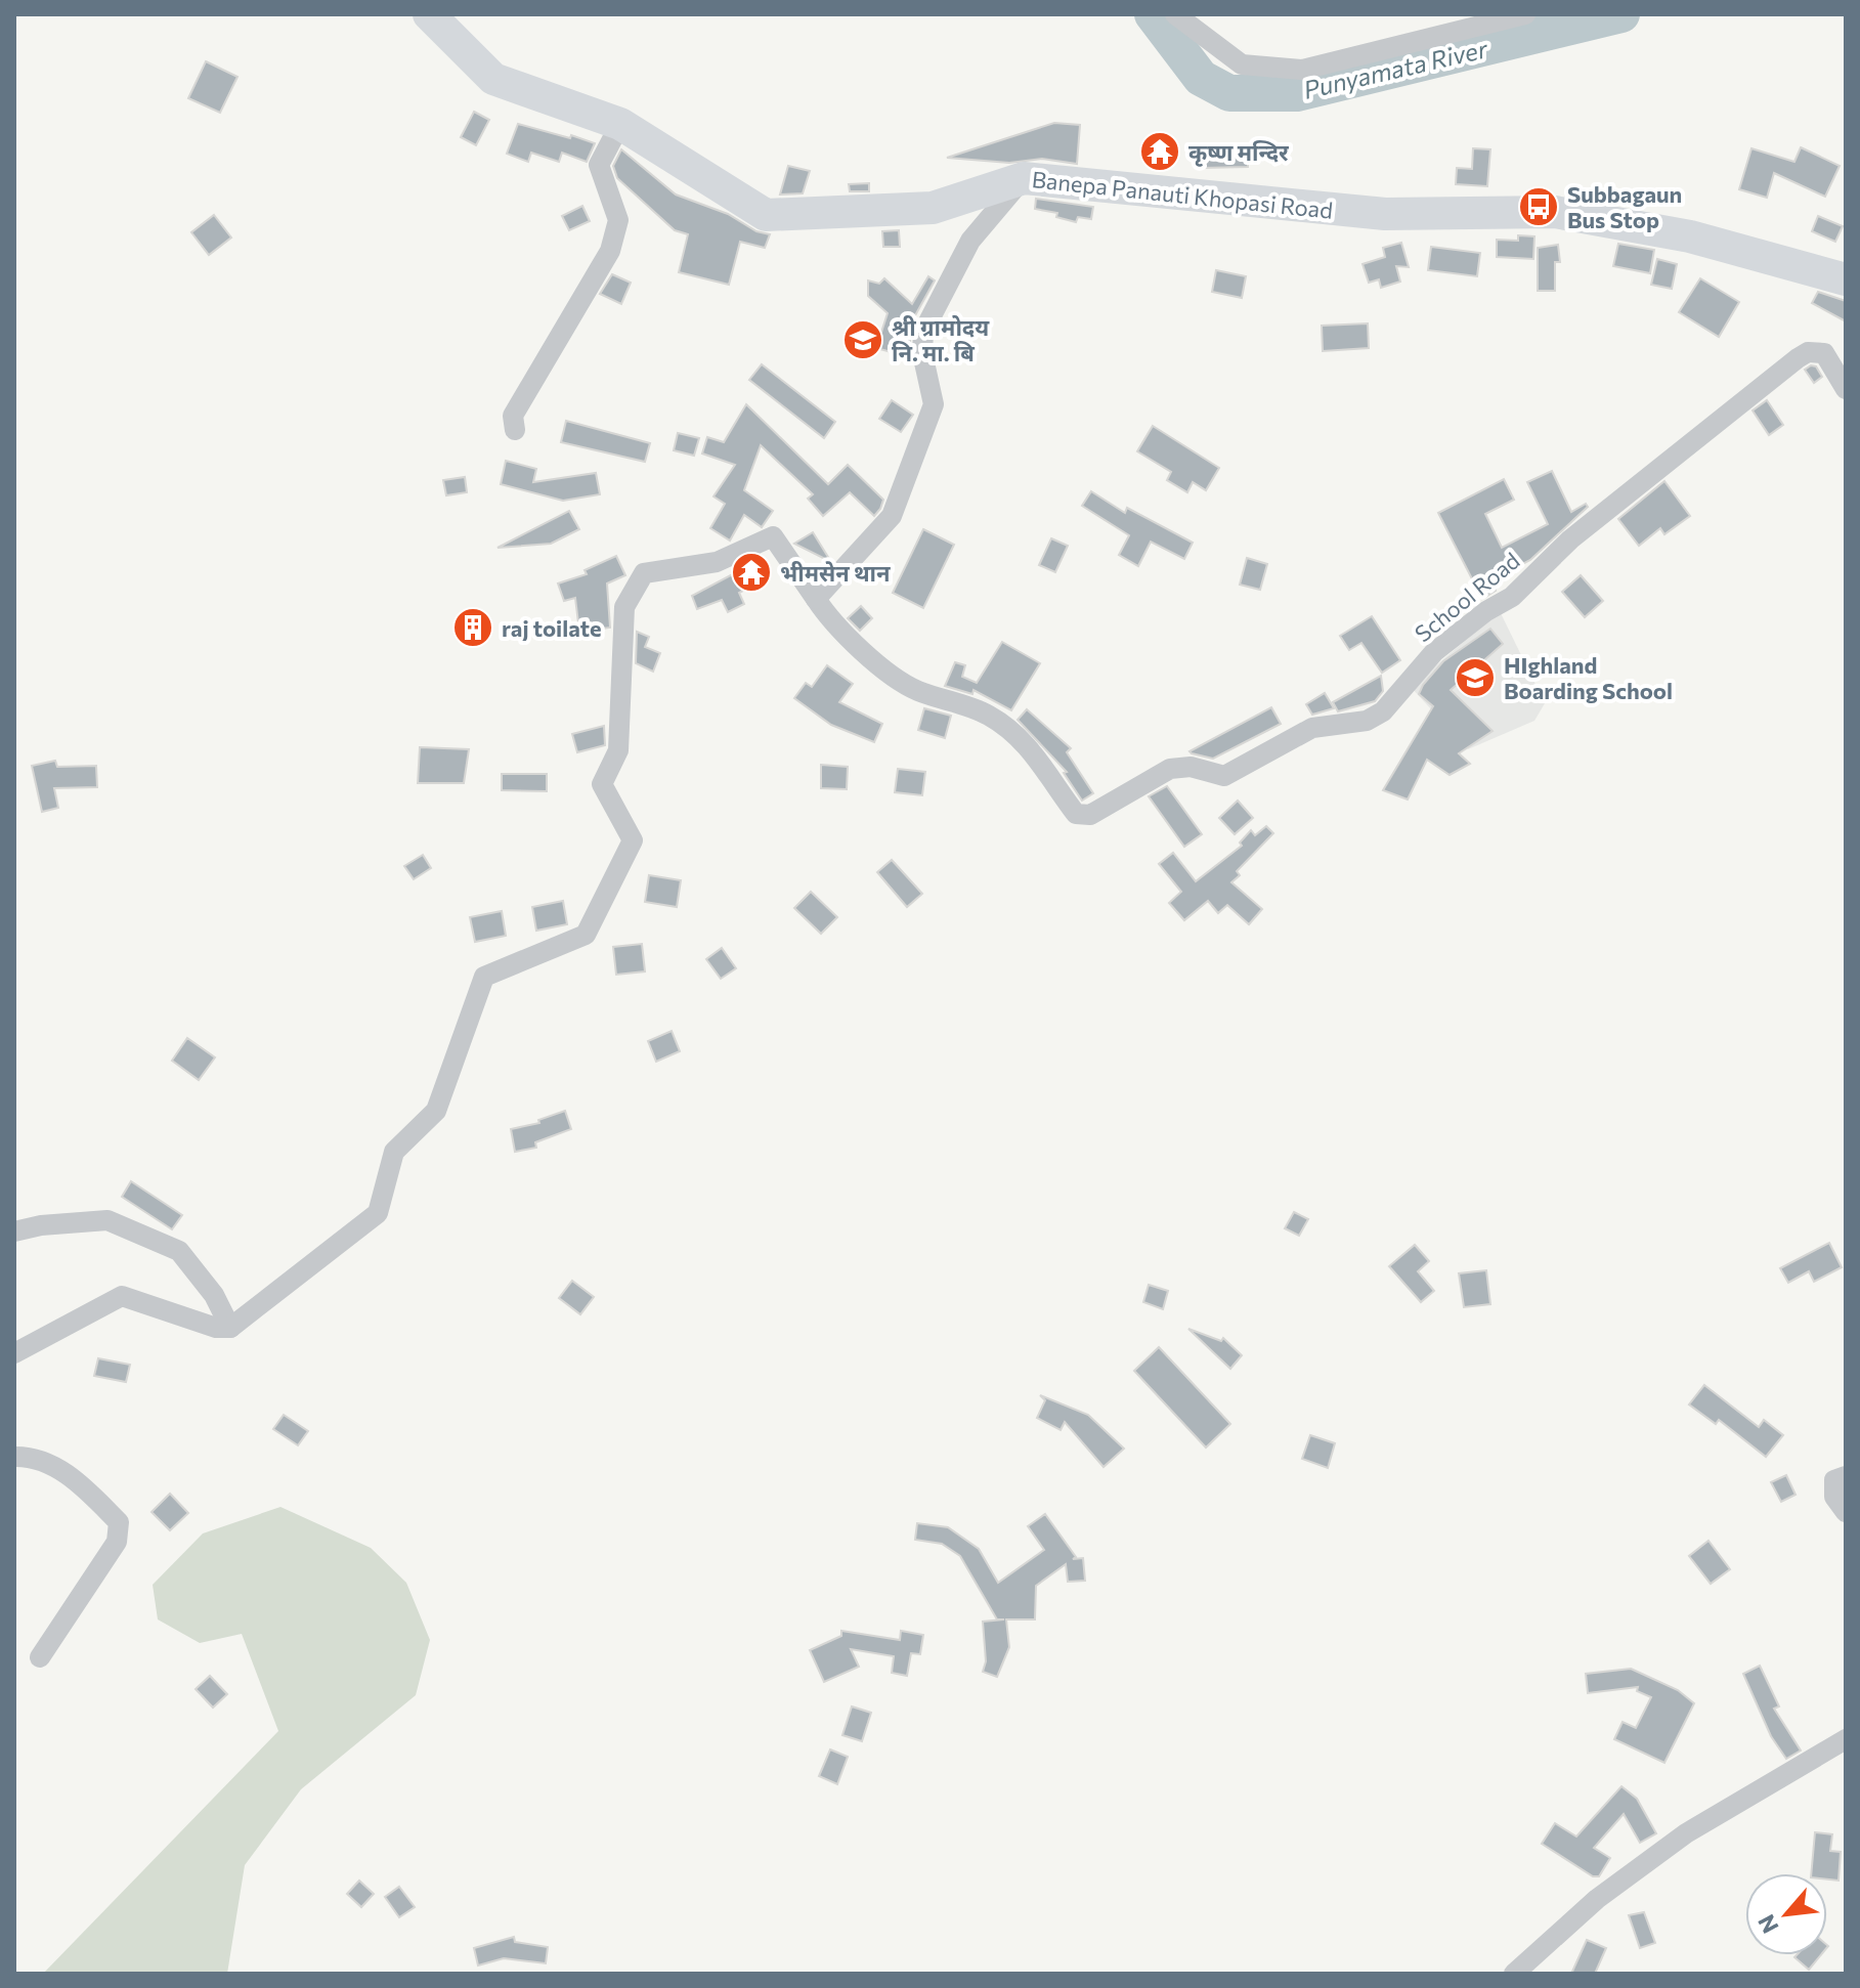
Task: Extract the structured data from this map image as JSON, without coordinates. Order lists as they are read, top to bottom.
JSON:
{
  "streets": {
    "main road": ["Banepa Panauti Khopasi Road"],
    "street": ["School Road"]
  },
  "water": ["Punyamata River"],
  "places": {
    "temple": ["कृष्ण मन्दिर", "भीमसेन थान"],
    "bus stop": ["Subbagaun Bus Stop"],
    "school or university": ["श्री ग्रामोदय नि. मा. बि", "HIghland Boarding School"],
    "building": ["raj toilate"]
  },
  "north": "bottom left"
}
